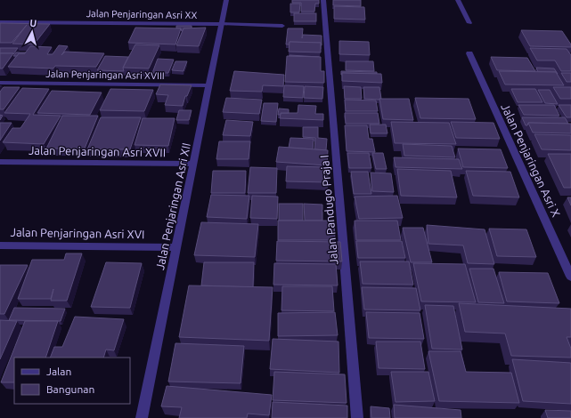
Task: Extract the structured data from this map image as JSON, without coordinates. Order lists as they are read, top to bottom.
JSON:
{
  "streets": {
    "street": [
      "Jalan Penjaringan Asri XX",
      "Jalan Penjaringan Asri XVIII",
      "Jalan Penjaringan Asri XVII",
      "Jalan Penjaringan Asri X",
      "Jalan Penjaringan Asri XII",
      "Jalan Pandugo Praja I",
      "Jalan Penjaringan Asri XVI"
    ]
  },
  "crossings": [
    ["Jalan Penjaringan Asri XX", "Jalan Penjaringan Asri XII"],
    ["Jalan Penjaringan Asri XVIII", "Jalan Penjaringan Asri XII"],
    ["Jalan Penjaringan Asri XVII", "Jalan Penjaringan Asri XII"],
    ["Jalan Penjaringan Asri XII", "Jalan Penjaringan Asri XVI"]
  ],
  "legend": ["Jalan", "Bangunan"],
  "north": "top"
}
